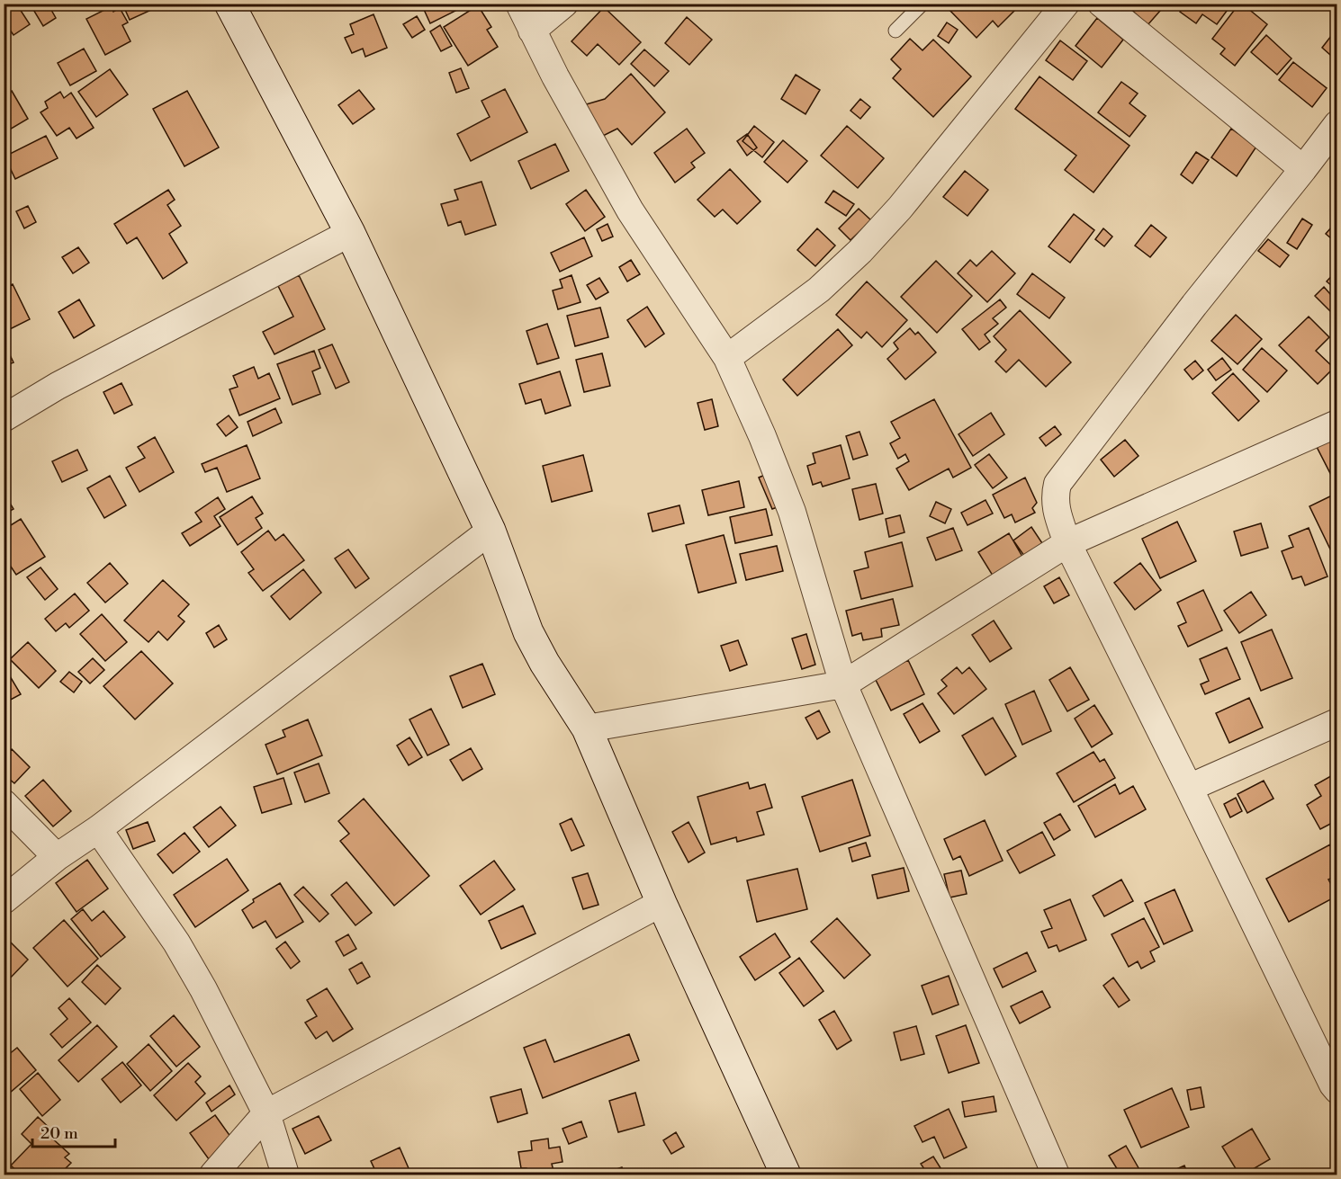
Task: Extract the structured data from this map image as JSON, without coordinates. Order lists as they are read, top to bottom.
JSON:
{
  "scale_bar": "20 m"
}
